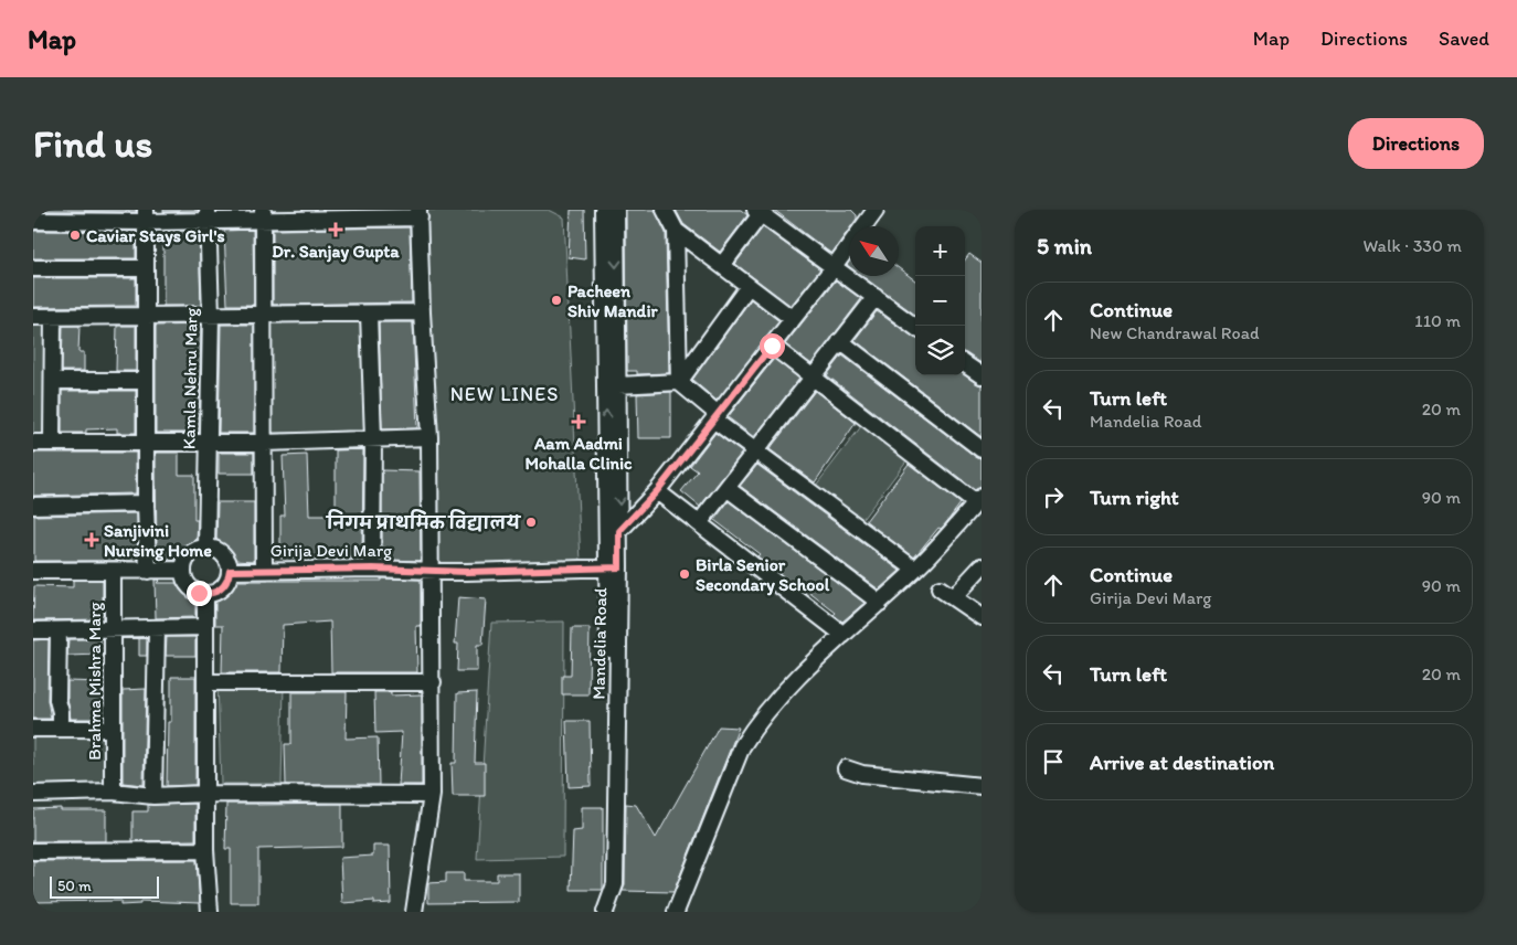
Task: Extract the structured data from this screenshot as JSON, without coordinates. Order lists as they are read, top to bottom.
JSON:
{
  "streets": {
    "street": [
      "Kamla Nehru Marg",
      "Girija Devi Marg",
      "Mandelia Road",
      "Brahma Mishra Marg"
    ]
  },
  "crossings": [
    ["Kamla Nehru Marg", "Girija Devi Marg"],
    ["Girija Devi Marg", "Mandelia Road"]
  ],
  "districts": ["NEW LINES"],
  "places": {
    "health": ["Dr. Sanjay Gupta", "Aam Aadmi Mohalla Clinic", "Sanjivini Nursing Home"],
    "other": [
      "Caviar Stays Girl's",
      "Pacheen Shiv Mandir",
      "निगम प्राथमिक विद्यालय",
      "Birla Senior Secondary School"
    ]
  },
  "scale_bar": "50 m",
  "north": "top left",
  "page": {
    "header": "Map",
    "nav": ["Map", "Directions", "Saved"],
    "buttons": "Directions",
    "title": "Find us",
    "heading": ["5 min", "Walk · 330 m"],
    "map_buttons": ["+", "−"],
    "list": [
      ["Continue", "New Chandrawal Road", "110 m"],
      ["Turn left", "Mandelia Road", "20 m"],
      ["Turn right", "90 m"],
      ["Continue", "Girija Devi Marg", "90 m"],
      ["Turn left", "20 m"],
      "Arrive at destination"
    ],
    "scale": "50 m"
  }
}
